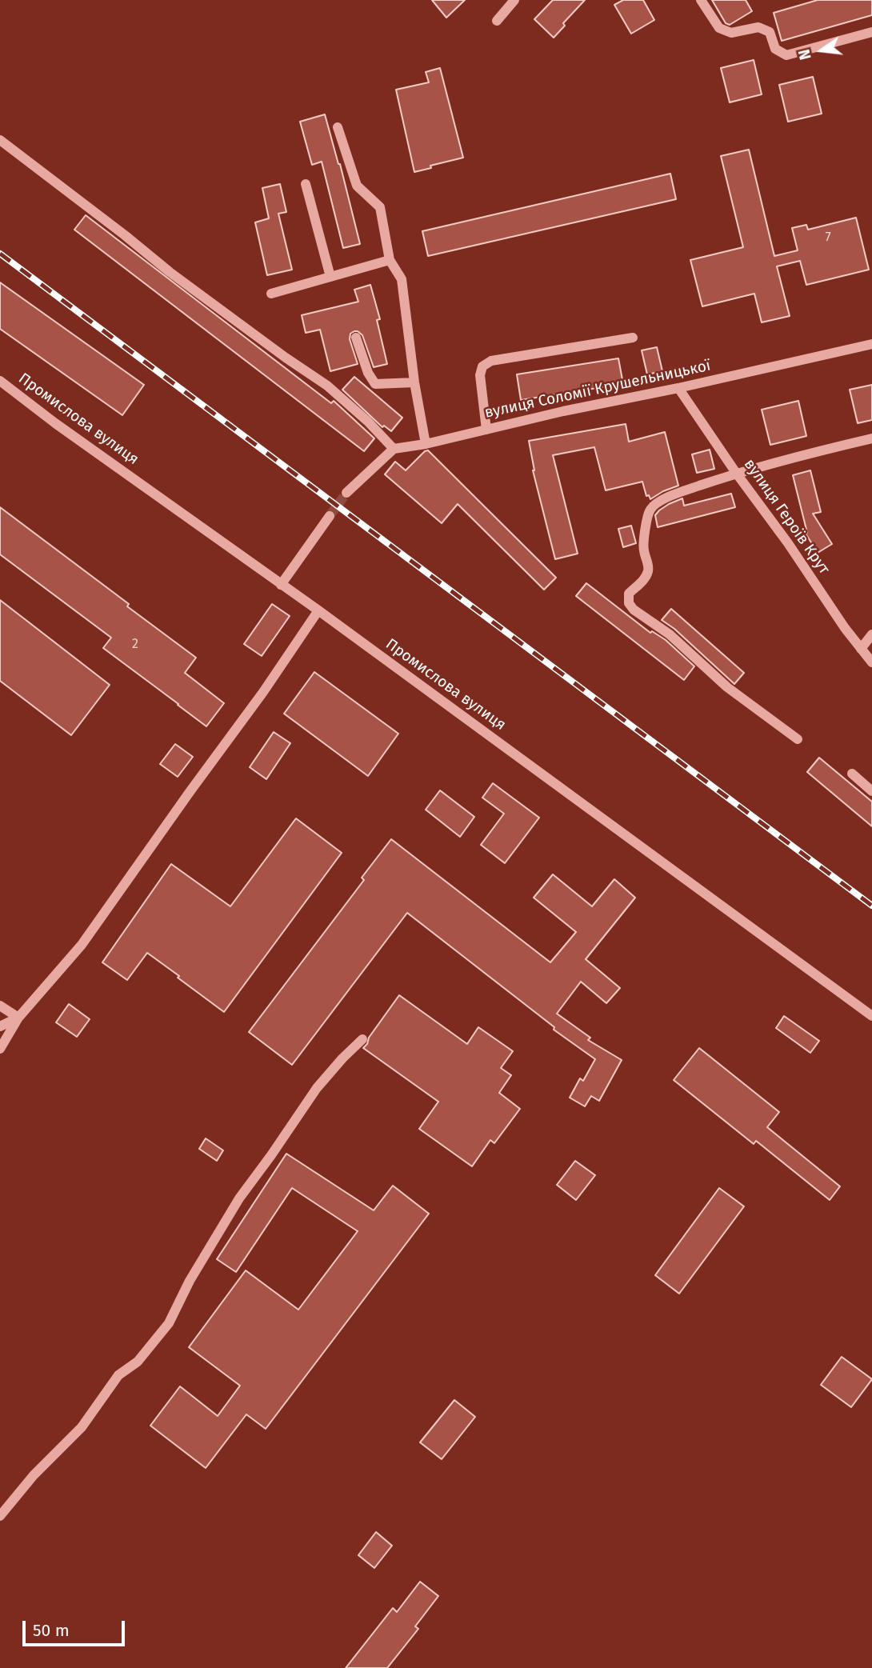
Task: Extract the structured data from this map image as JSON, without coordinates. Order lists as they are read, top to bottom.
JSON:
{
  "streets": {
    "street": ["вулиця Соломії Крушельницької", "Промислова вулиця", "вулиця Героїв Крут"]
  },
  "crossings": [
    ["вулиця Соломії Крушельницької", "вулиця Героїв Крут"]
  ],
  "house_numbers": ["7", "2"],
  "scale_bar": "50 m",
  "north": "left"
}
